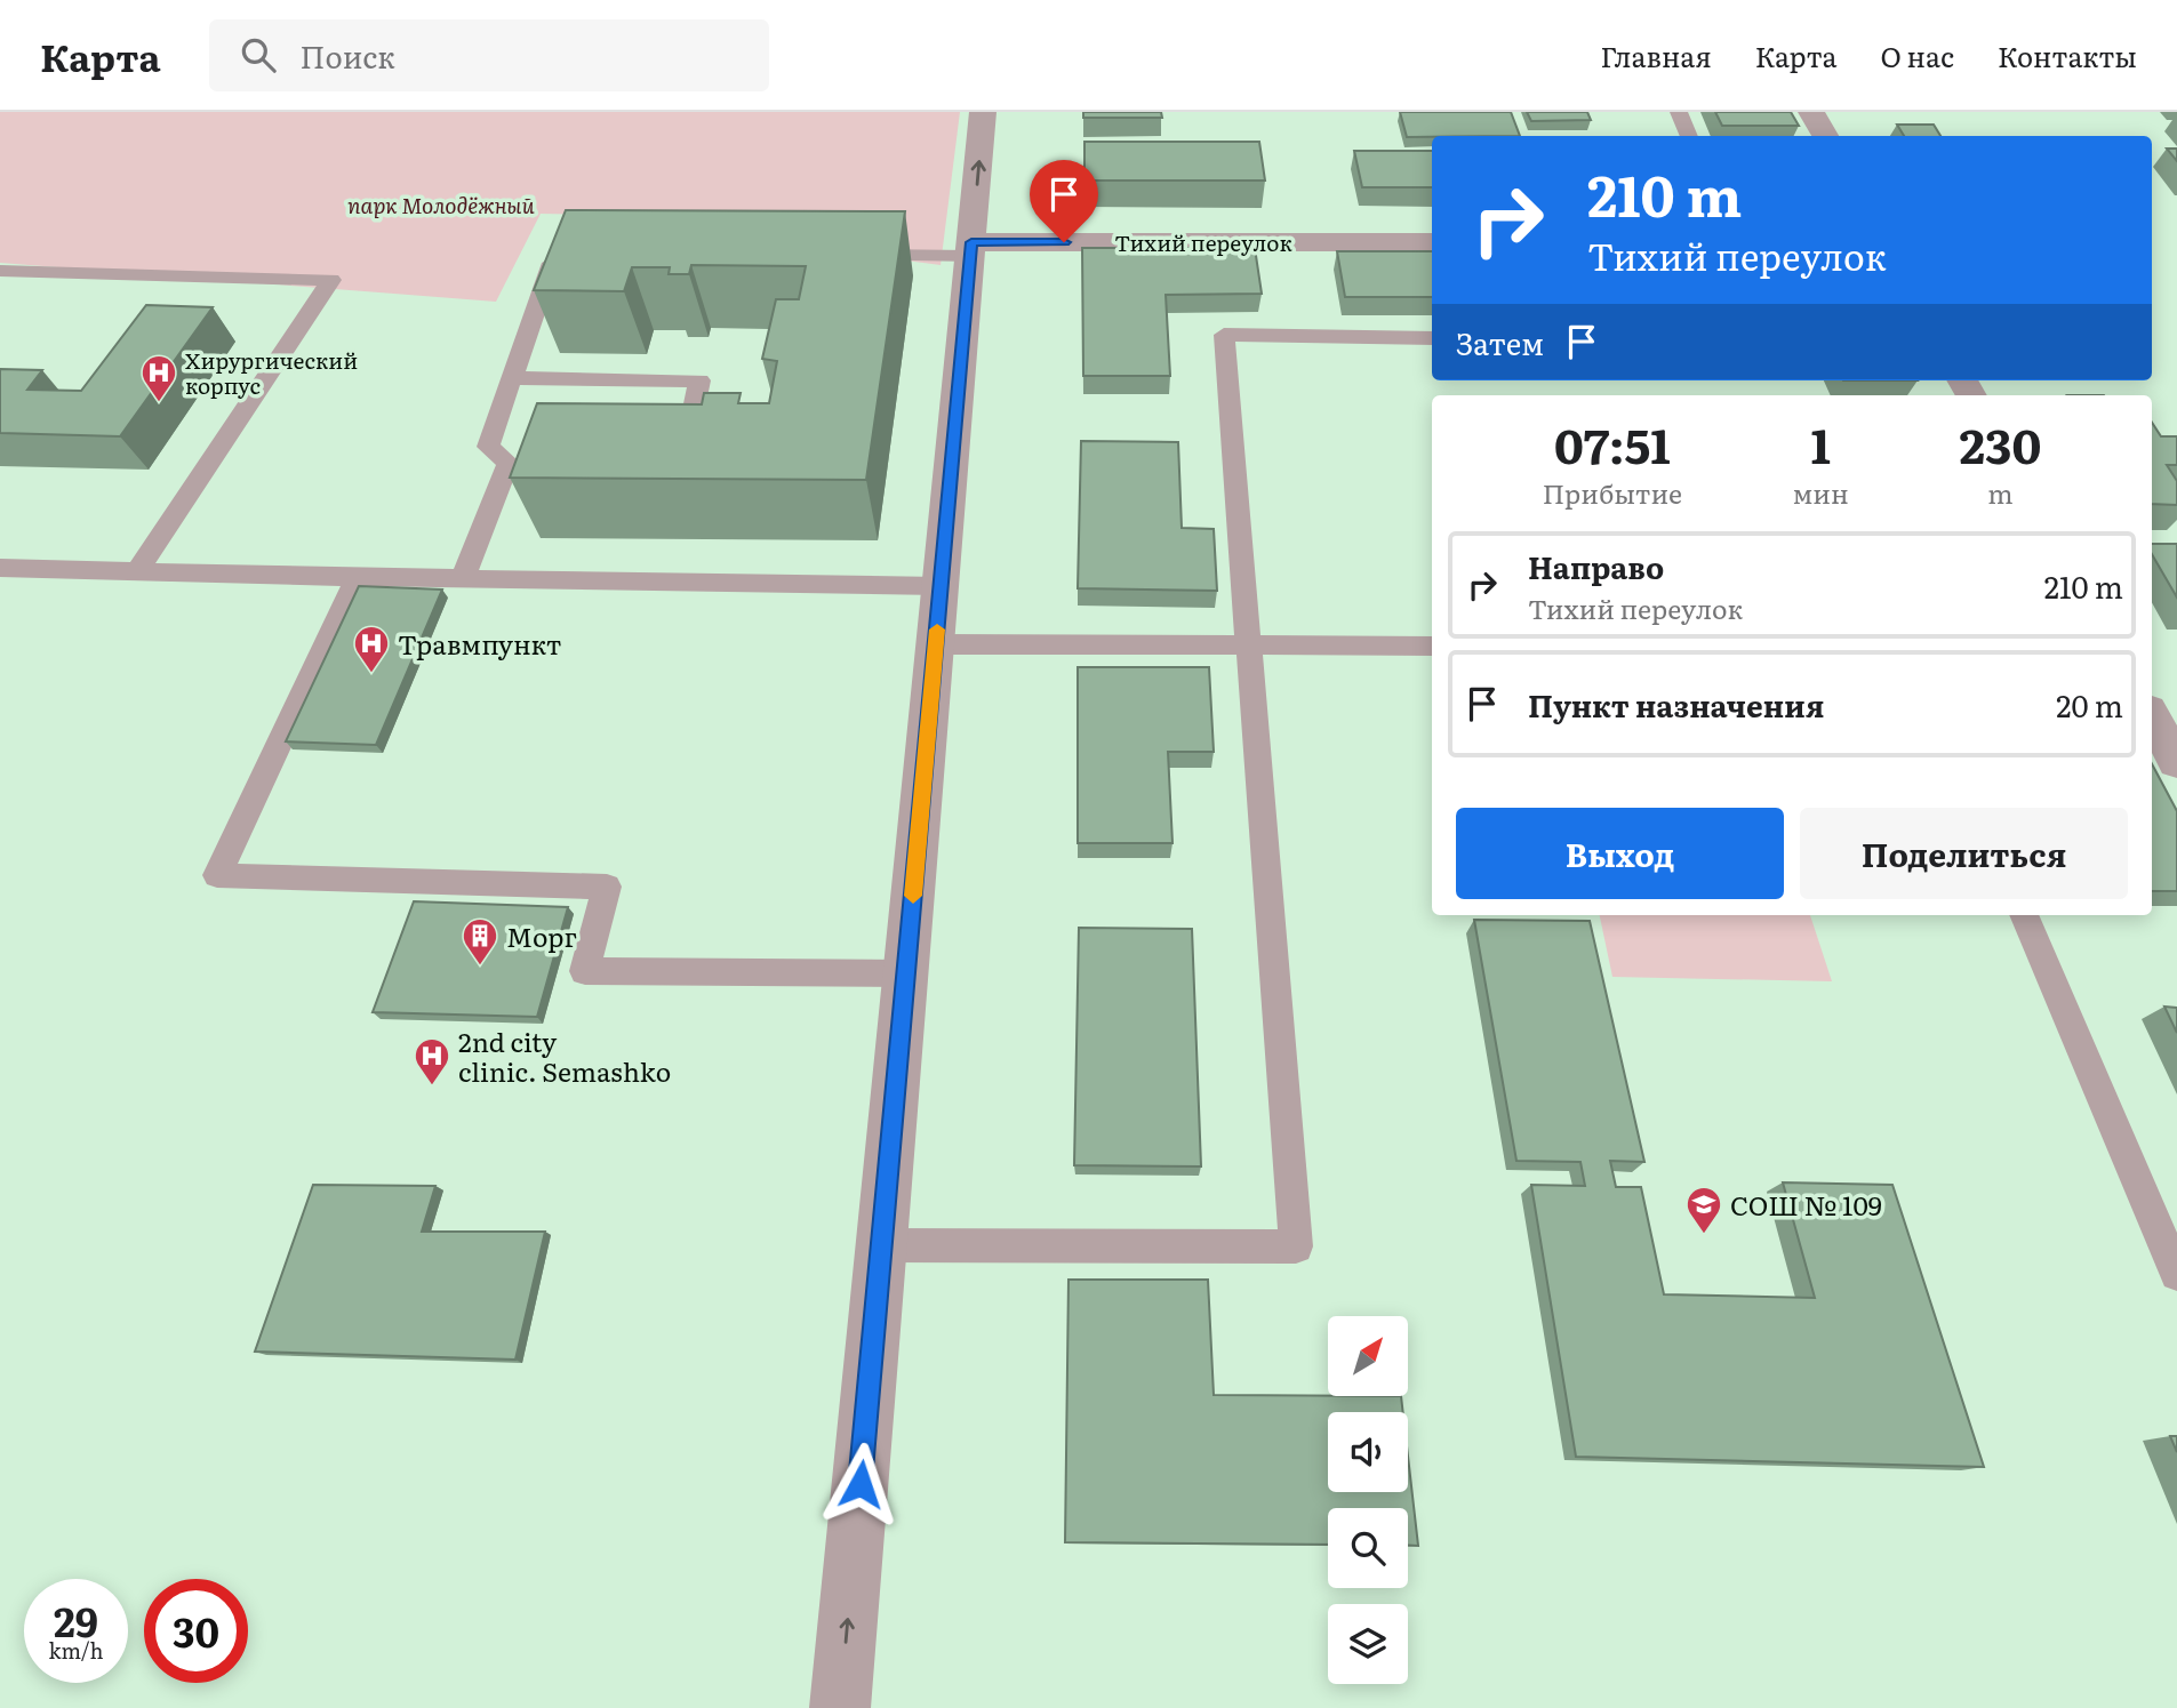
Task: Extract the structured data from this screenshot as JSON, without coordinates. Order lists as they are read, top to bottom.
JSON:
{
  "streets": {
    "street": ["Тихий переулок"]
  },
  "parks": ["парк Молодёжный"],
  "places": {
    "hospital": ["Хирургический корпус", "Травмпункт", "2nd city clinic. Semashko"],
    "building": ["Морг"],
    "school or university": ["СОШ № 109"]
  },
  "north": "top right",
  "page": {
    "header": "Карта",
    "search": "Поиск",
    "nav": [
      "Главная",
      "Карта",
      "О нас",
      "Контакты"
    ],
    "turn": ["210 m", "Тихий переулок"],
    "then": "Затем",
    "eta": [
      "07:51",
      "Прибытие",
      "1",
      "мин",
      "230",
      "m"
    ],
    "list": [
      {
        "name": "Направо",
        "note": "Тихий переулок",
        "value": "210 m"
      },
      {
        "name": "Пункт назначения",
        "value": "20 m"
      }
    ],
    "buttons": ["Выход", "Поделиться"],
    "speed": "29 km/h",
    "limit": "30"
  }
}
